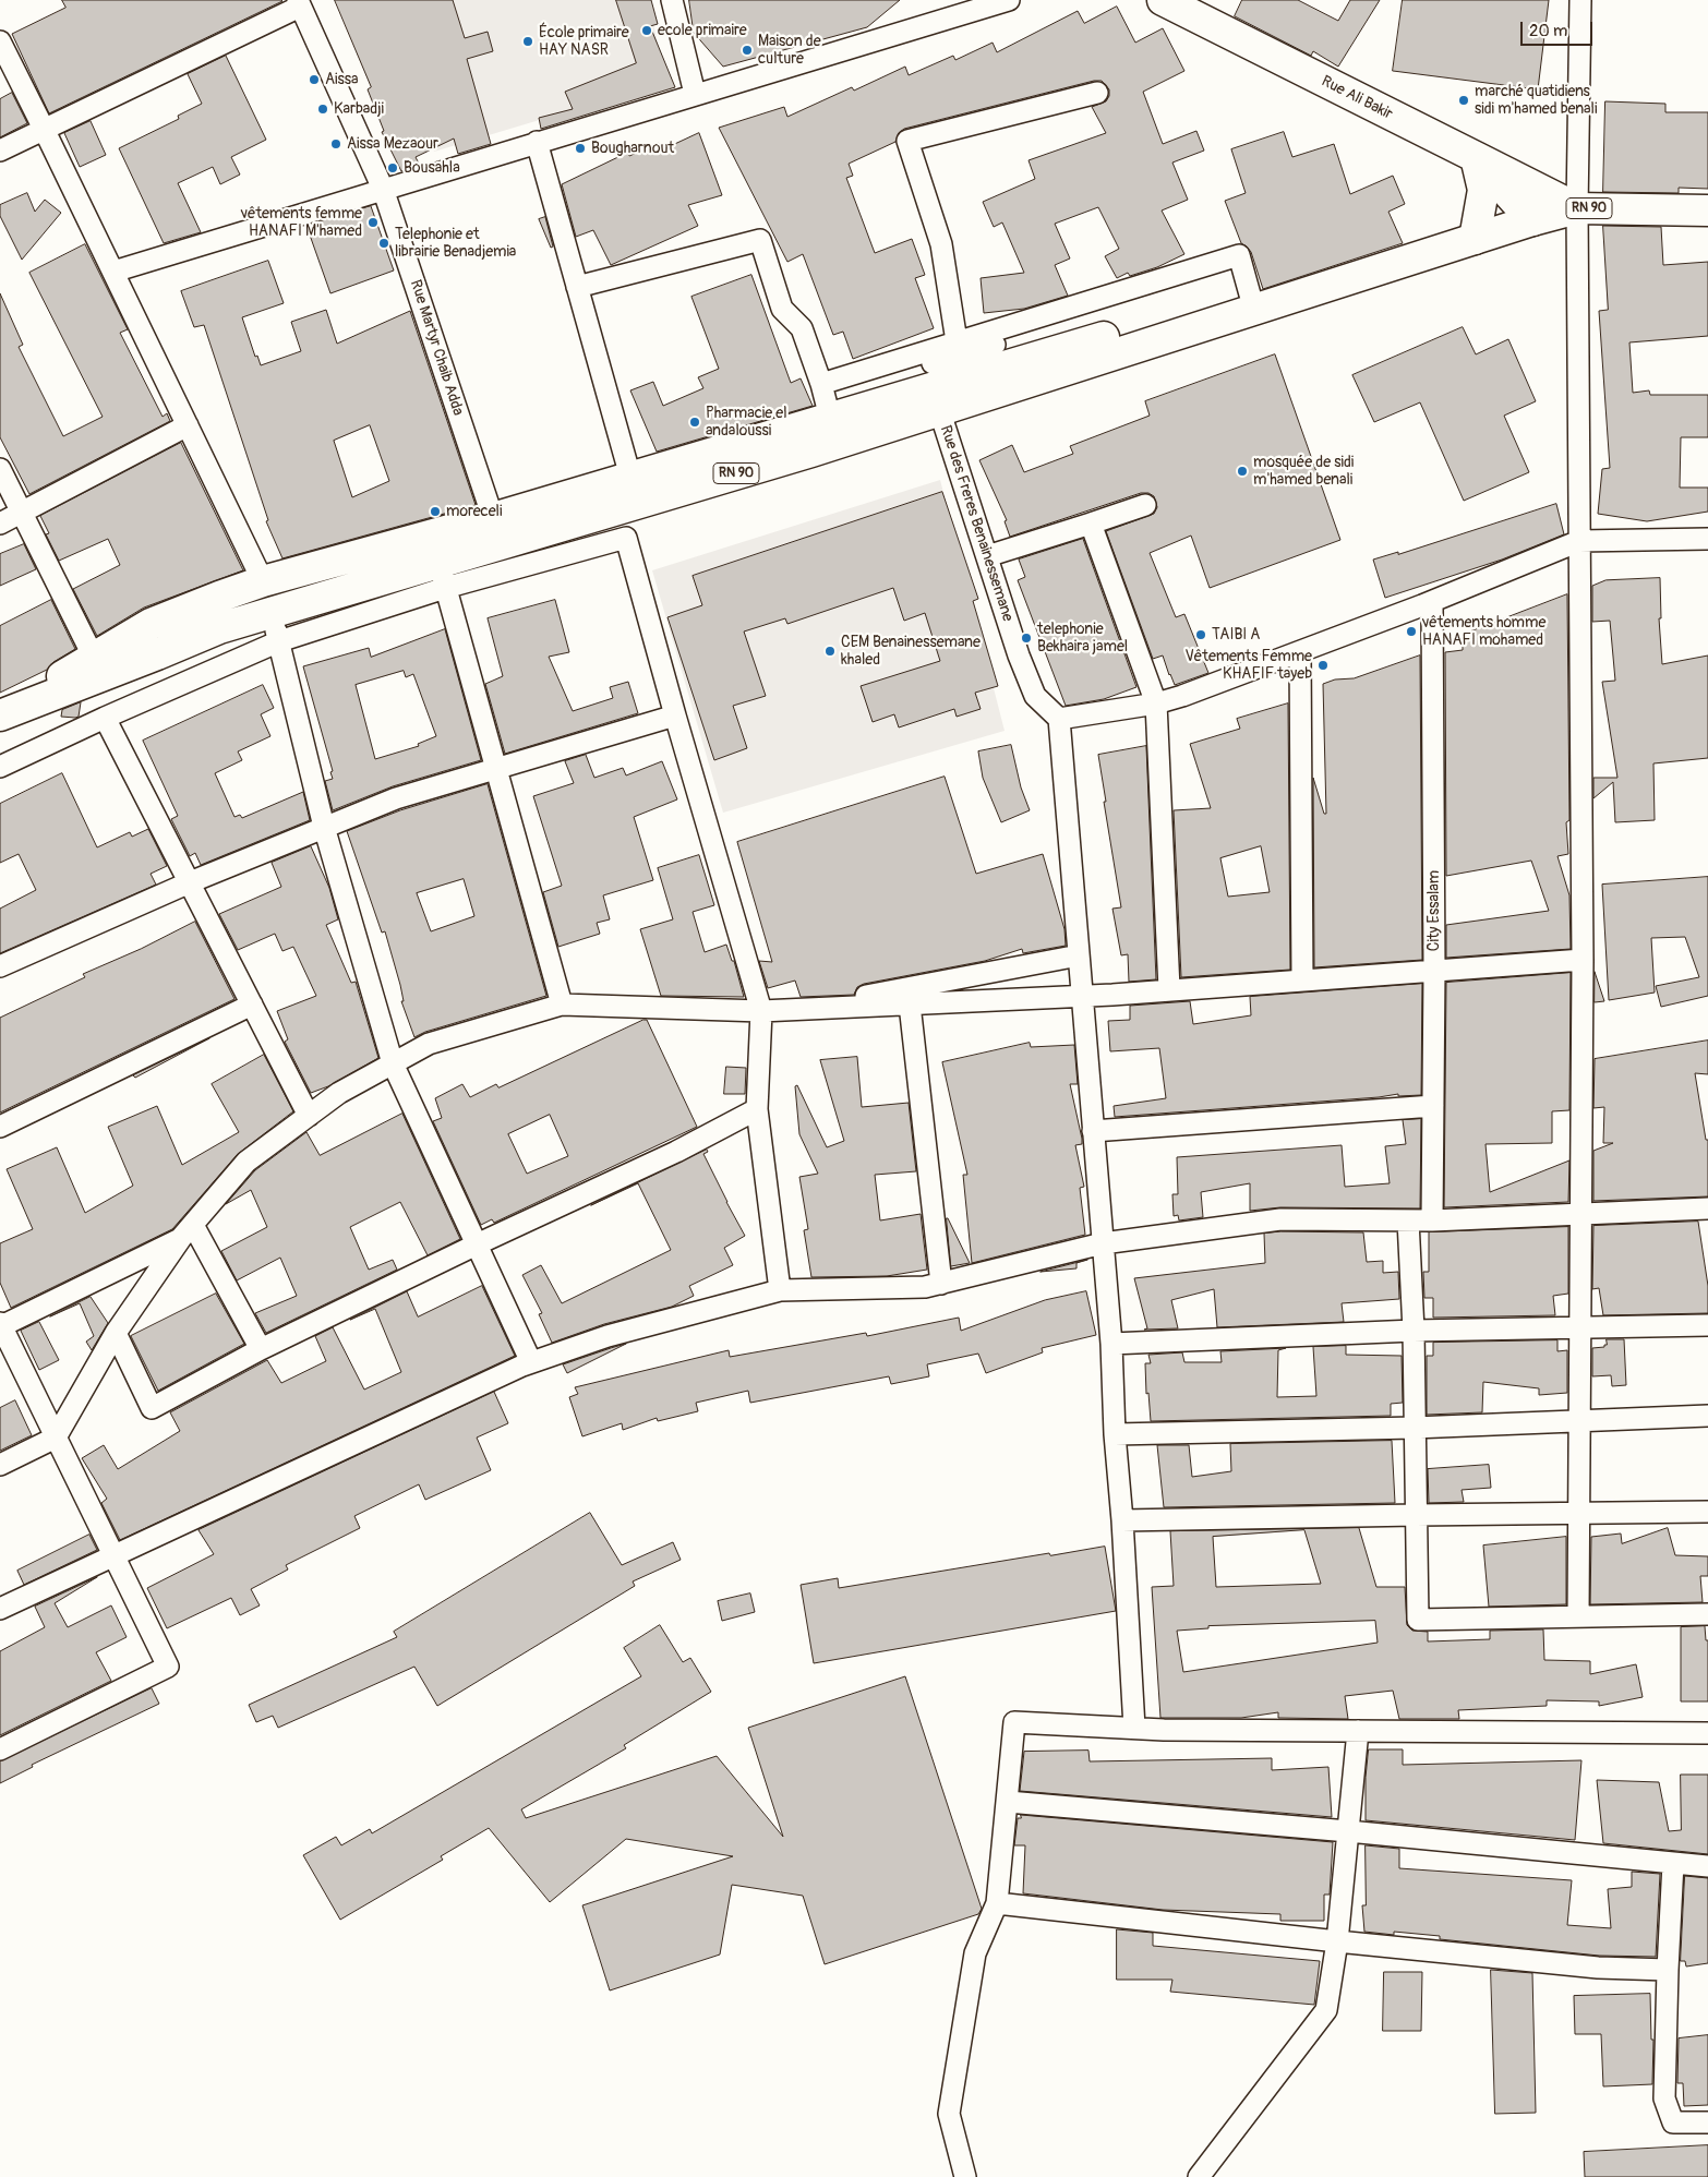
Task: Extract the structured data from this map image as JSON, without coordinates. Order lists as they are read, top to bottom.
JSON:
{
  "streets": {
    "main road": ["Rue Ali Bakir", "RN 90"],
    "street": ["Rue Martyr Chaib Adda", "Rue des Freres Benainessemane", "City Essalam"]
  },
  "crossings": [
    ["Rue Ali Bakir", "RN 90"],
    ["RN 90", "Rue Martyr Chaib Adda"],
    ["RN 90", "Rue des Freres Benainessemane"]
  ],
  "places": [
    "ecole primaire",
    "École primaire HAY NASR",
    "Maison de culture",
    "Aissa",
    "marché quatidiens sidi m'hamed benali",
    "Karbadji",
    "Aissa Mezaour",
    "Bougharnout",
    "Bousahla",
    "vêtements femme HANAFI M'hamed",
    "Telephonie et librairie Benadjemia",
    "Pharmacie el andaloussi",
    "mosquée de sidi m'hamed benali",
    "moreceli",
    "vêtements homme HANAFI mohamed",
    "TAIBI A",
    "telephonie Bekhaira jamel",
    "CEM Benainessemane khaled",
    "Vêtements Femme KHAFIF tayeb"
  ],
  "scale_bar": "20 m"
}
